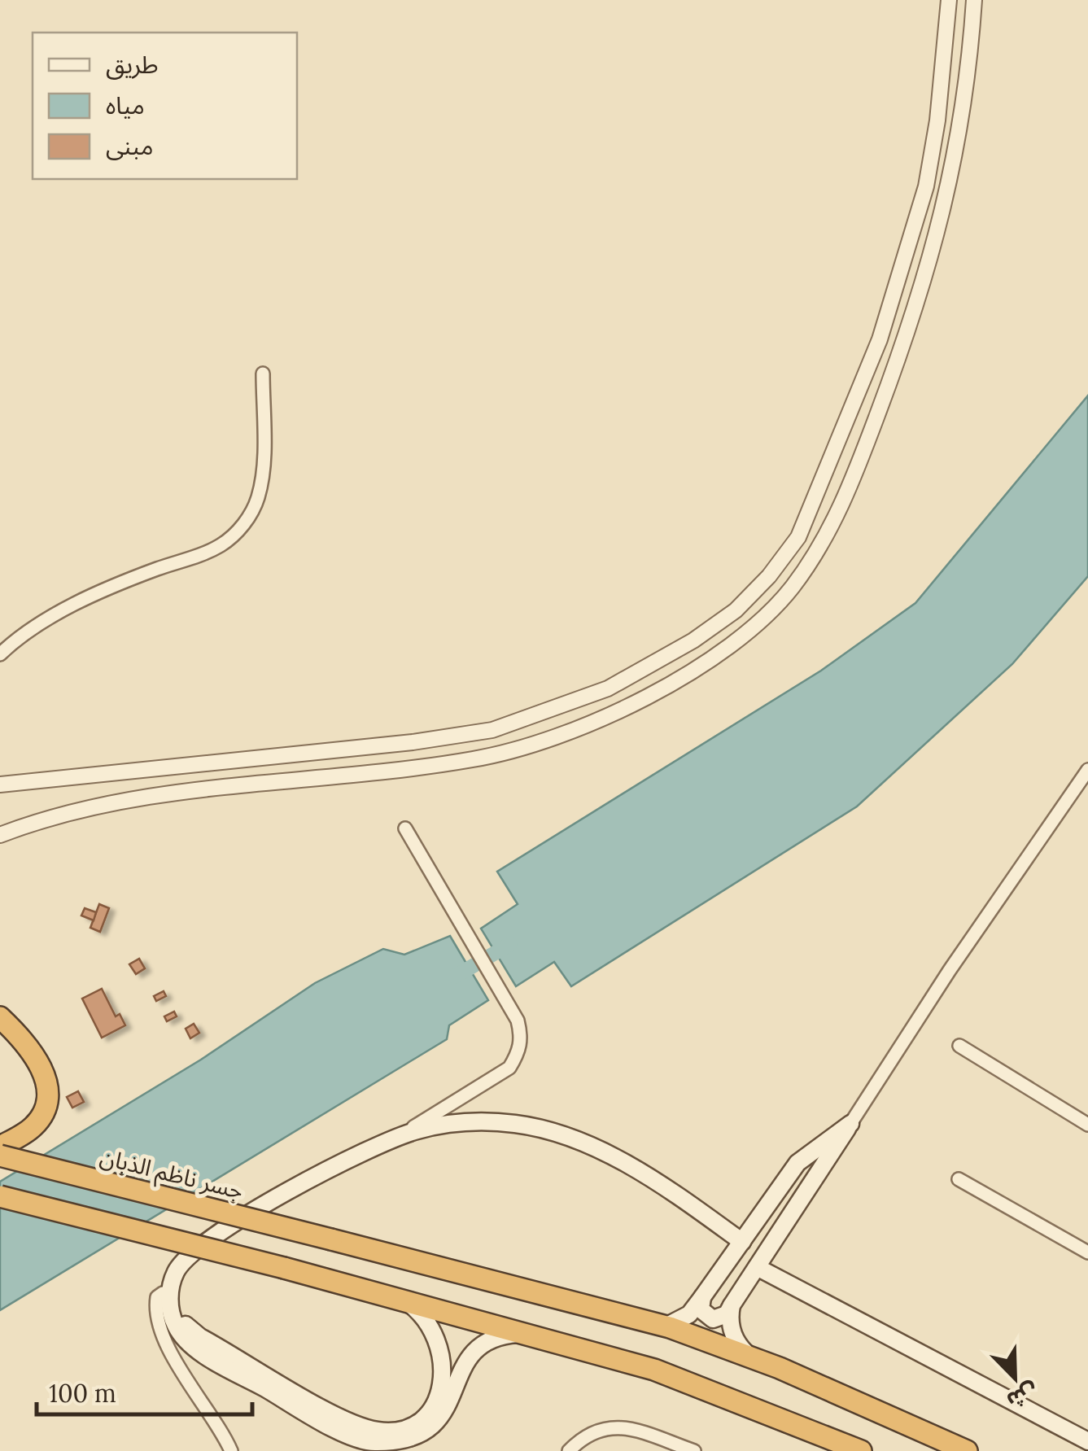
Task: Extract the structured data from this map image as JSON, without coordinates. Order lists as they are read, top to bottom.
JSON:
{
  "streets": {
    "highway": ["جسر ناظم الذبان"]
  },
  "legend": ["طريق", "مياه", "مبنى"],
  "scale_bar": "100 m",
  "north": "bottom right"
}
